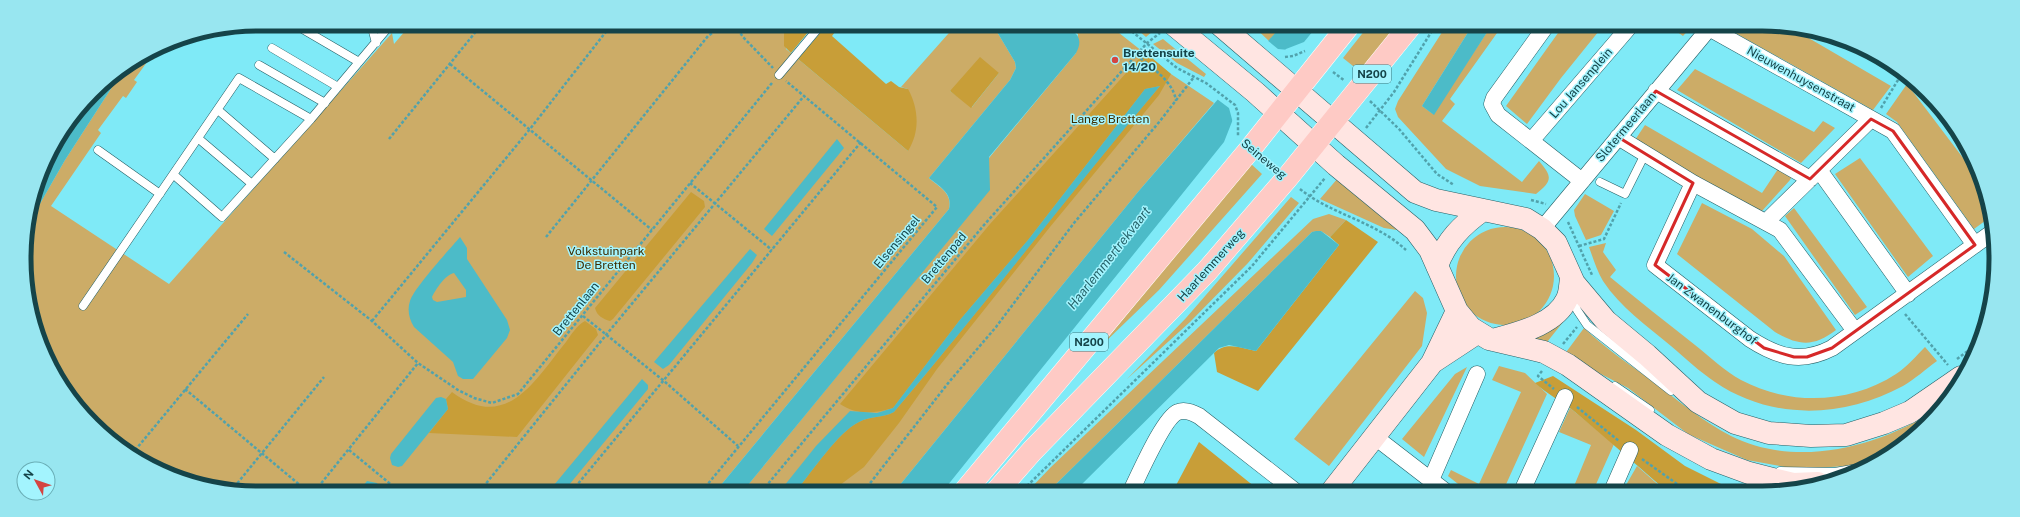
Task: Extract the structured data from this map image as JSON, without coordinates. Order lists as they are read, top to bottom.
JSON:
{
  "streets": {
    "main road": ["N200", "Haarlemmerweg"],
    "street": [
      "Nieuwenhuysenstraat",
      "Lou Jansenplein",
      "Slotermeerlaan",
      "Jan Zwanenburghof"
    ],
    "path": [
      "Seineweg",
      "Elsensingel",
      "Brettenpad",
      "Brettenlaan"
    ]
  },
  "crossings": [
    ["N200", "Seineweg"],
    ["Nieuwenhuysenstraat", "Jan Zwanenburghof"],
    ["Seineweg", "Brettenpad"],
    ["Seineweg", "Haarlemmerweg"],
    ["Elsensingel", "Brettenlaan"]
  ],
  "water": ["Haarlemmertrekvaart"],
  "parks": ["Lange Bretten", "Volkstuinpark De Bretten"],
  "places": ["Brettensuite 14/20"],
  "north": "top left"
}
